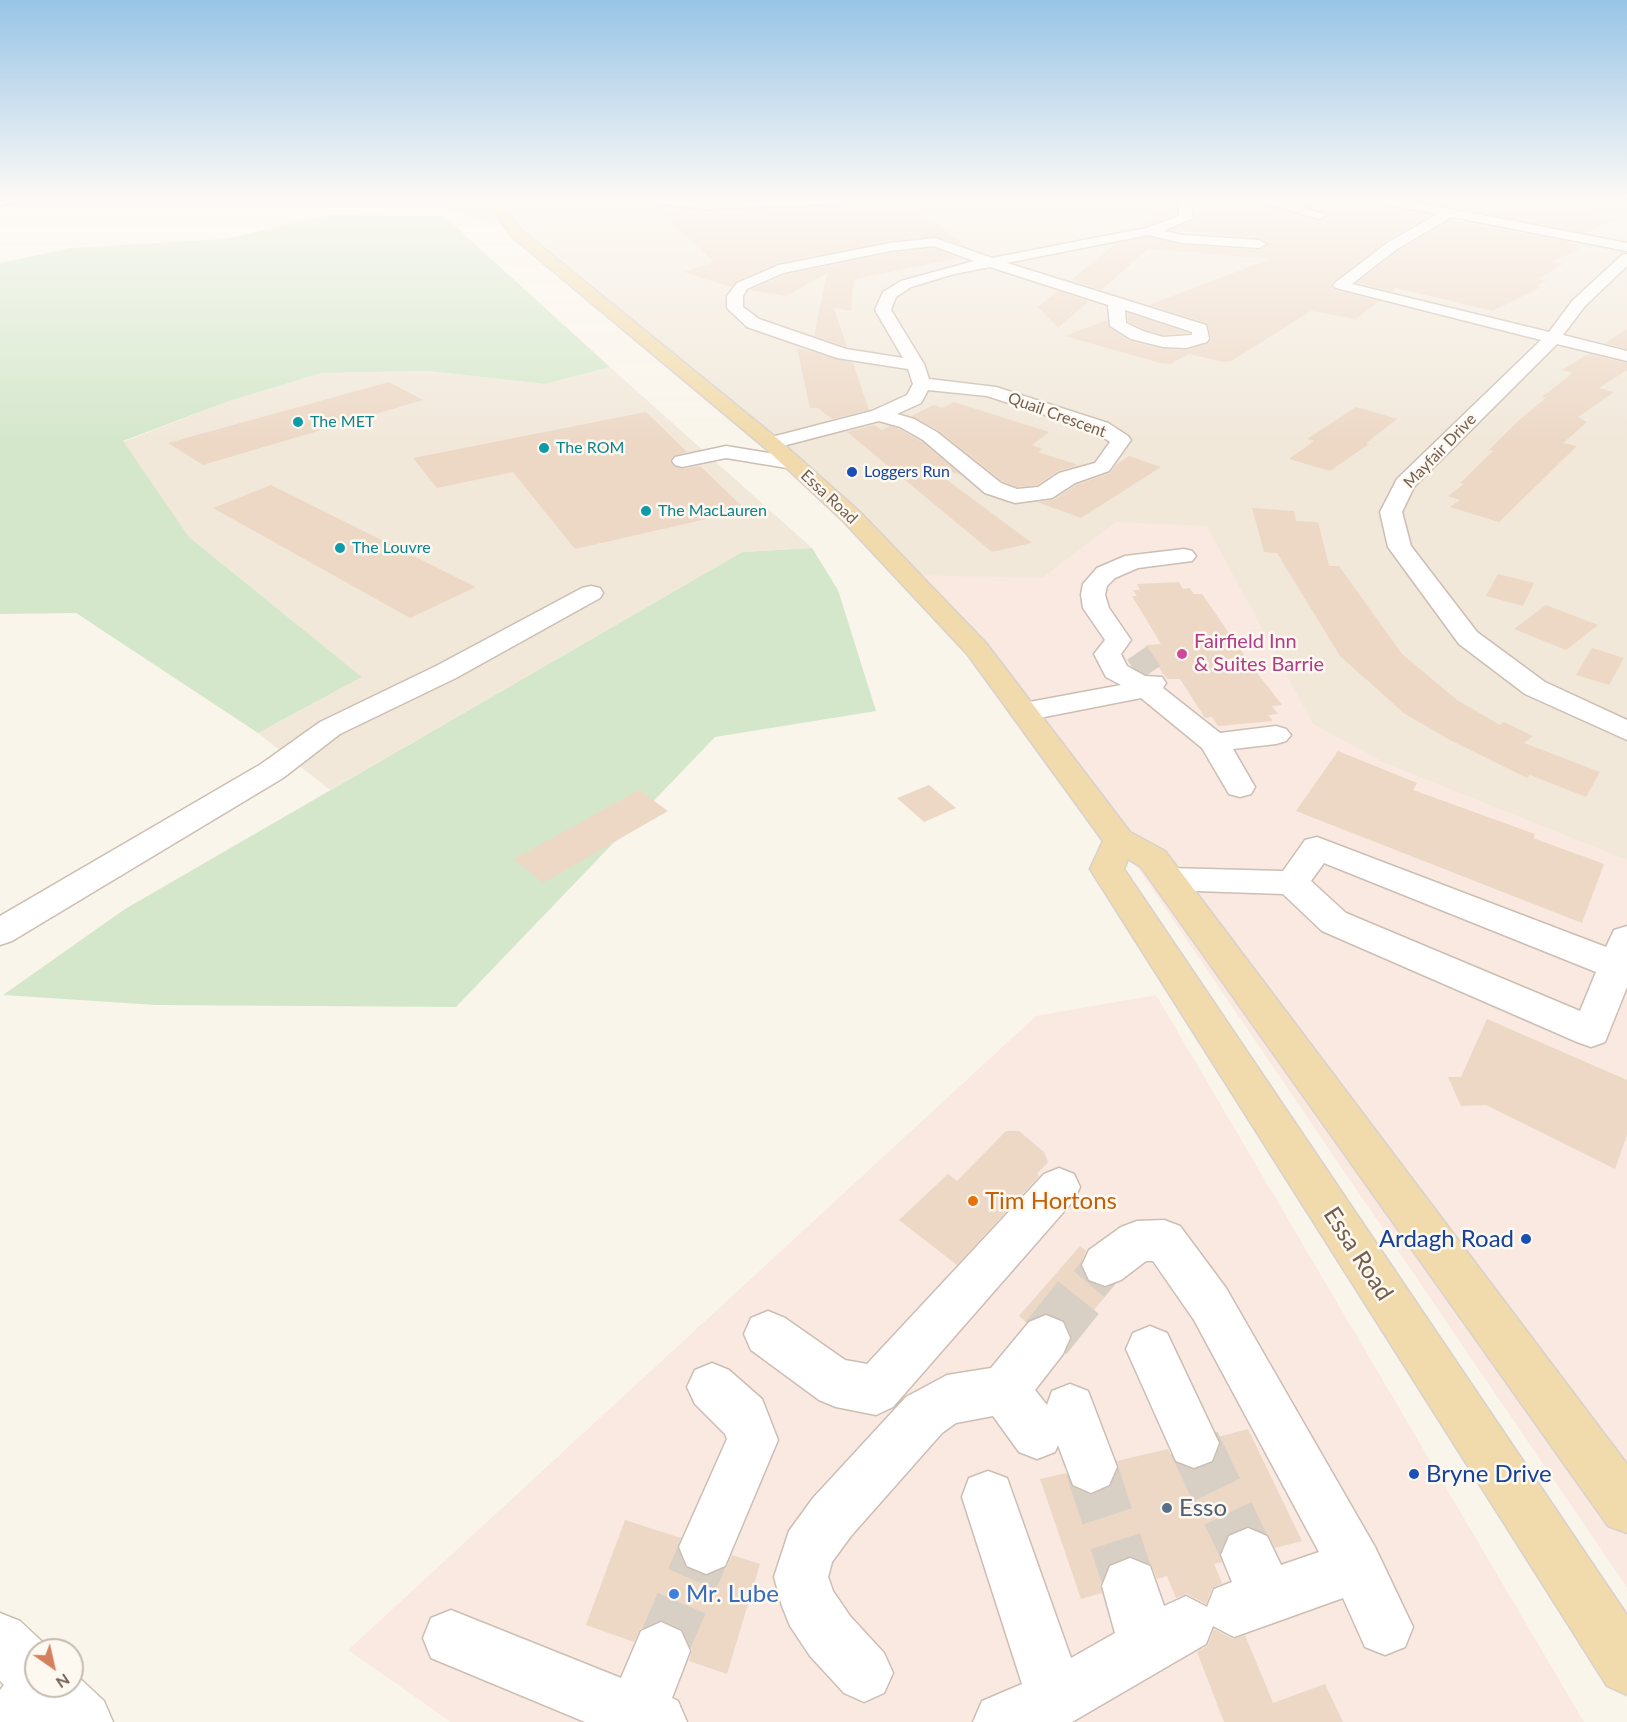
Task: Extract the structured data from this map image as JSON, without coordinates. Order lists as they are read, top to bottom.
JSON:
{
  "streets": {
    "main road": ["Essa Road"],
    "street": ["Quail Crescent", "Mayfair Drive"]
  },
  "places": [
    "The MET",
    "The ROM",
    "Loggers Run",
    "The MacLauren",
    "The Louvre",
    "Fairfield Inn & Suites Barrie",
    "Tim Hortons",
    "Ardagh Road",
    "Bryne Drive",
    "Esso",
    "Mr. Lube"
  ],
  "north": "bottom right"
}
